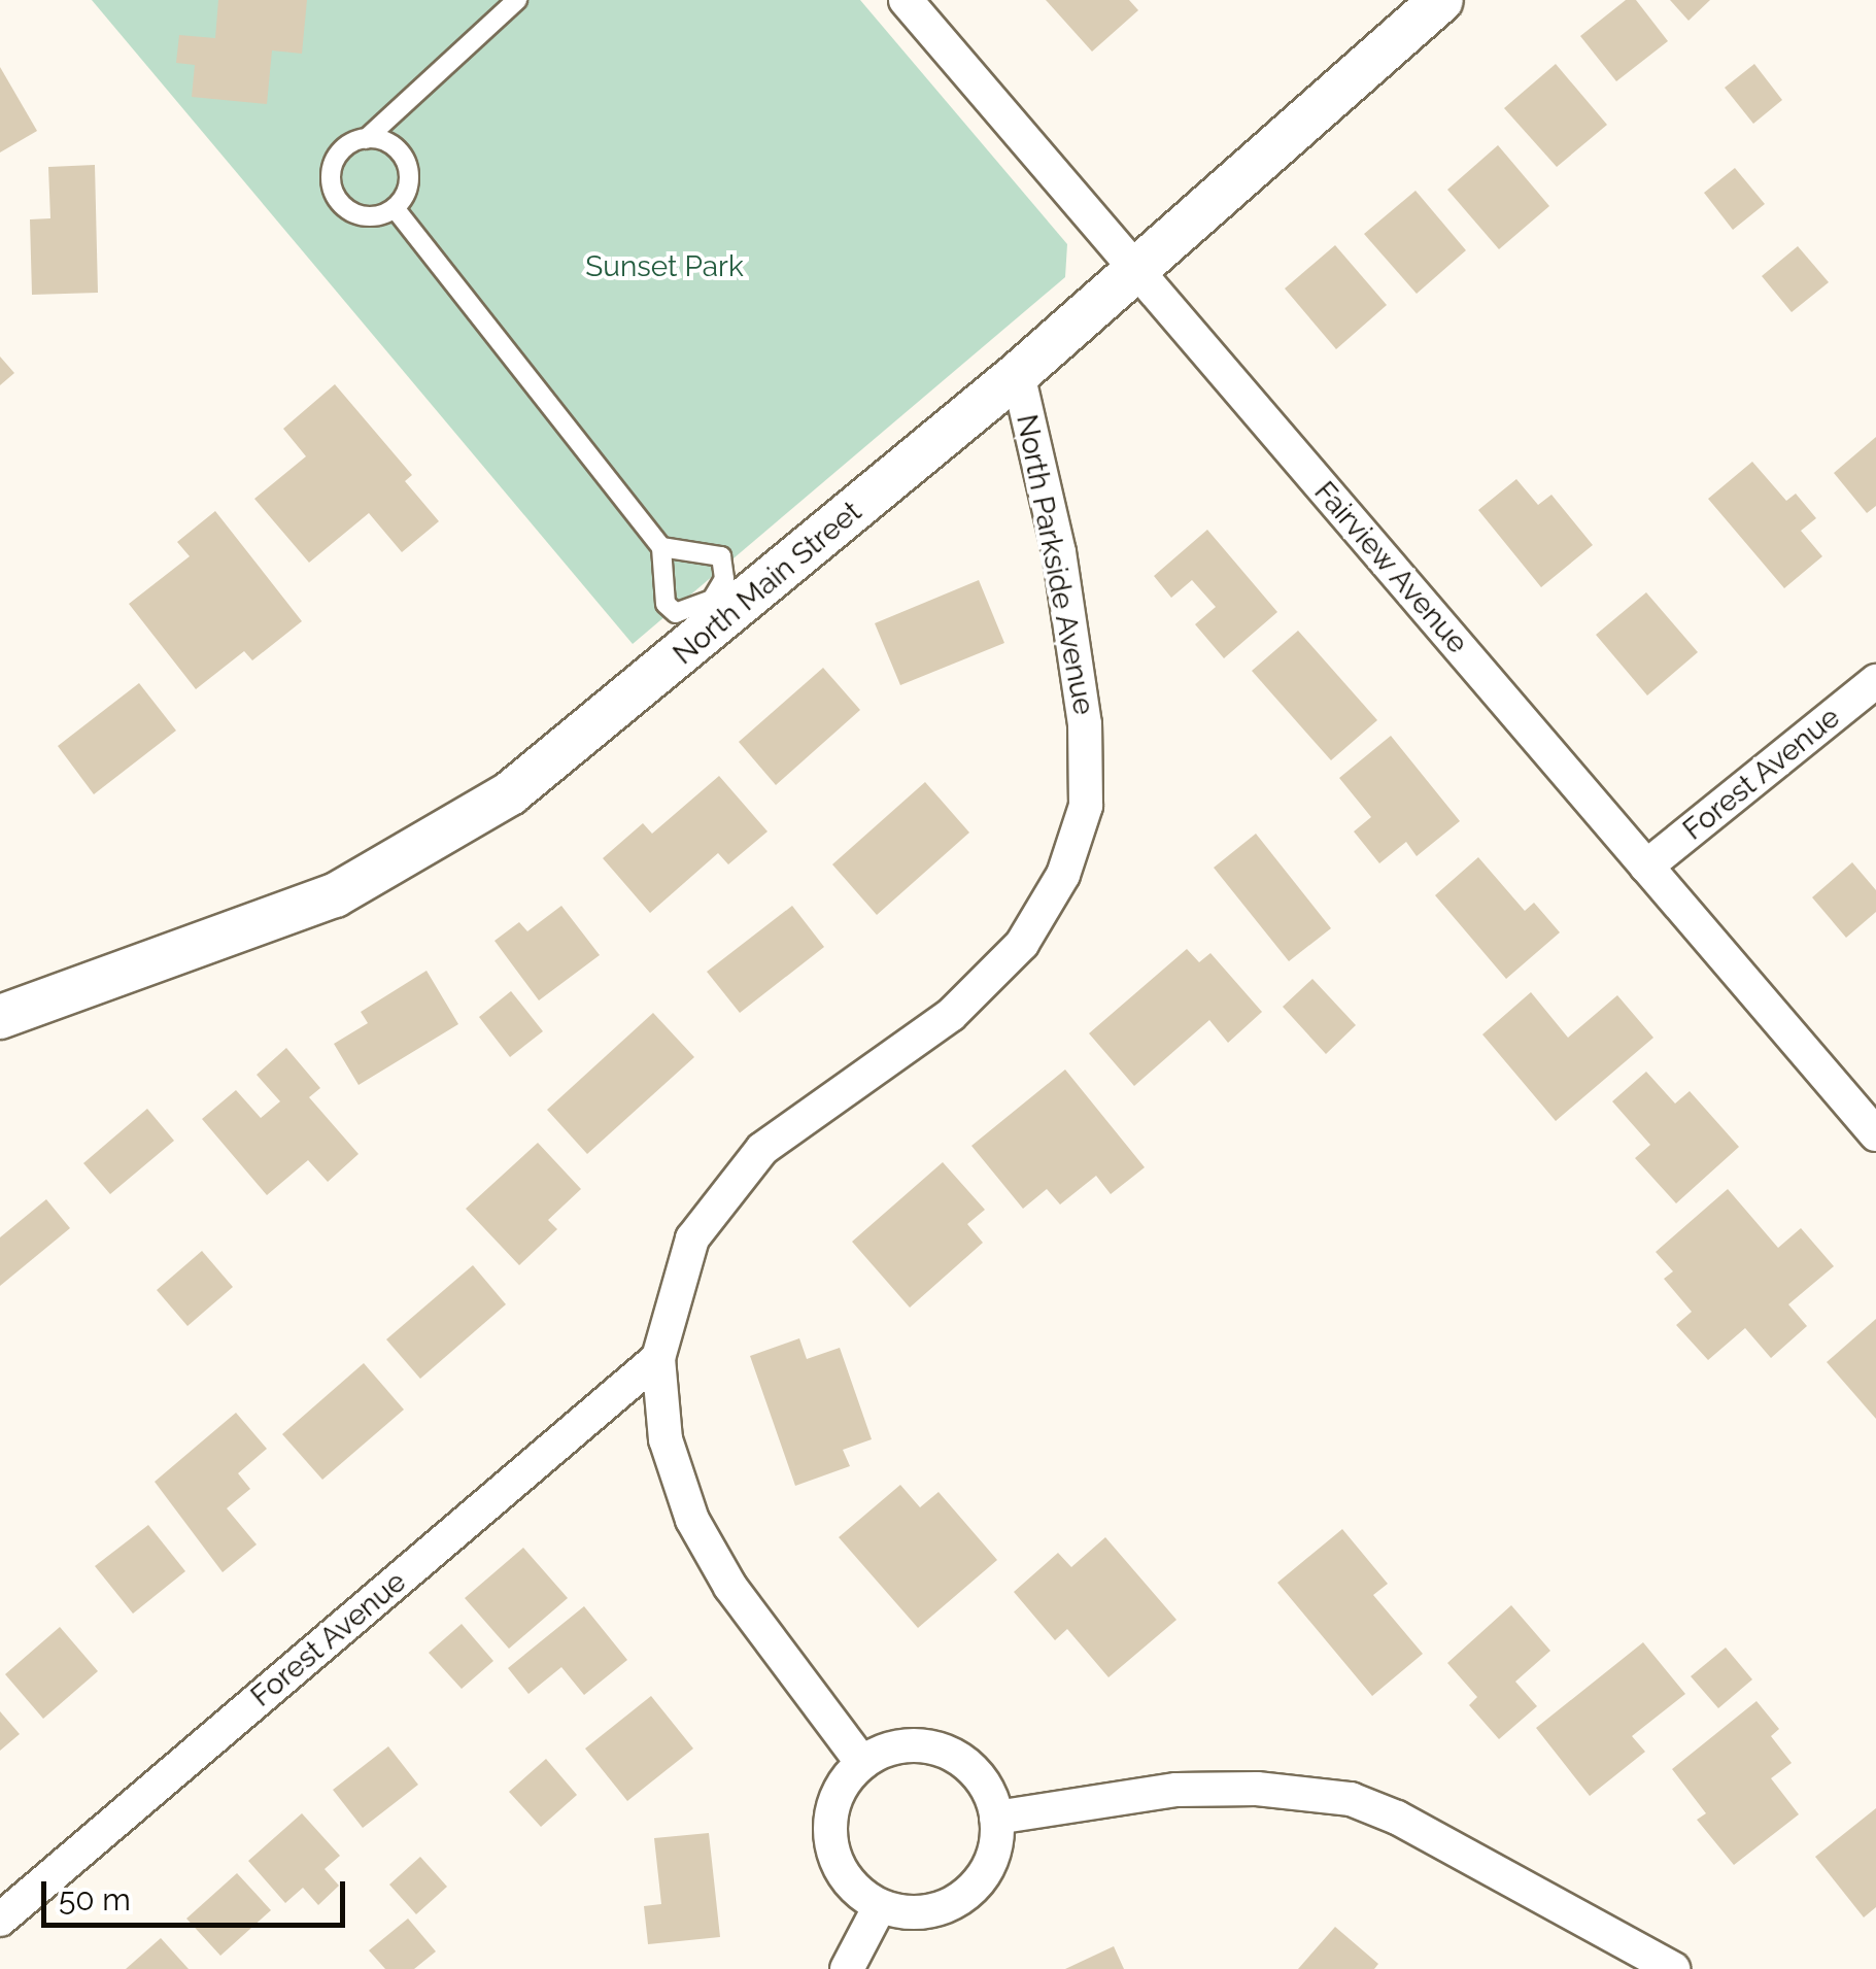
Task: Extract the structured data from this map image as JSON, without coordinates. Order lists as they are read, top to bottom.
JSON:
{
  "streets": {
    "street": [
      "North Parkside Avenue",
      "Fairview Avenue",
      "North Main Street",
      "Forest Avenue"
    ]
  },
  "crossings": [
    ["North Parkside Avenue", "North Main Street"],
    ["North Parkside Avenue", "Forest Avenue"],
    ["Fairview Avenue", "North Main Street"],
    ["Fairview Avenue", "Forest Avenue"]
  ],
  "parks": ["Sunset Park"],
  "scale_bar": "50 m"
}
